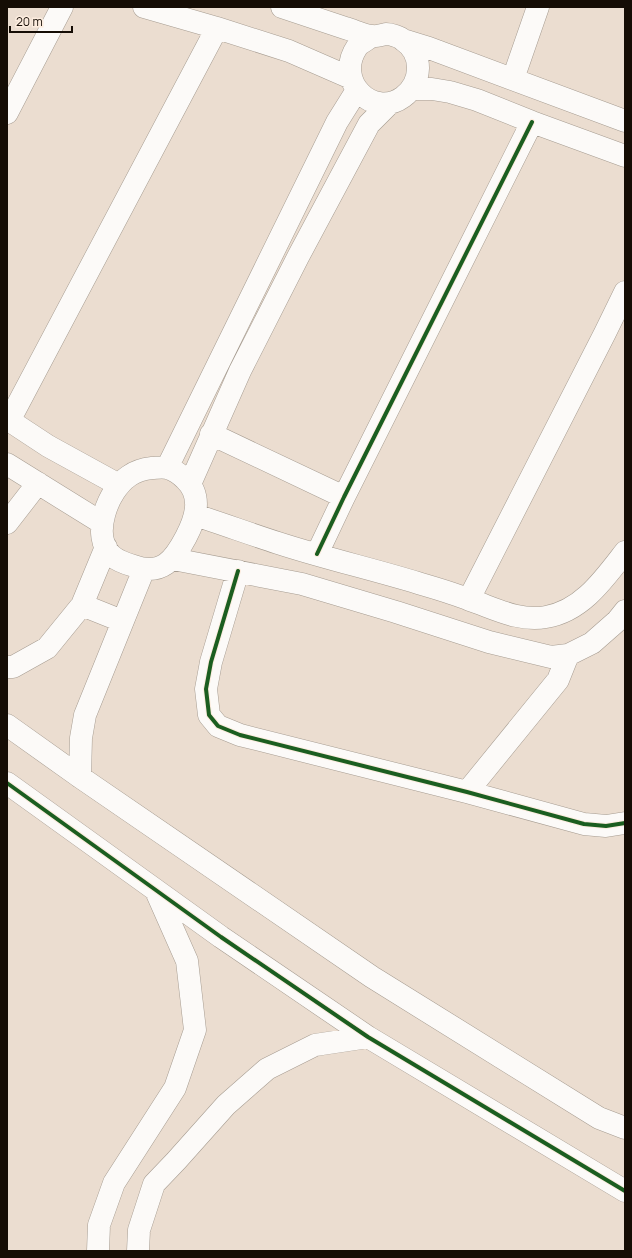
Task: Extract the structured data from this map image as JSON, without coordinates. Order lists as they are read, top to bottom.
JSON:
{
  "scale_bar": "20 m"
}
